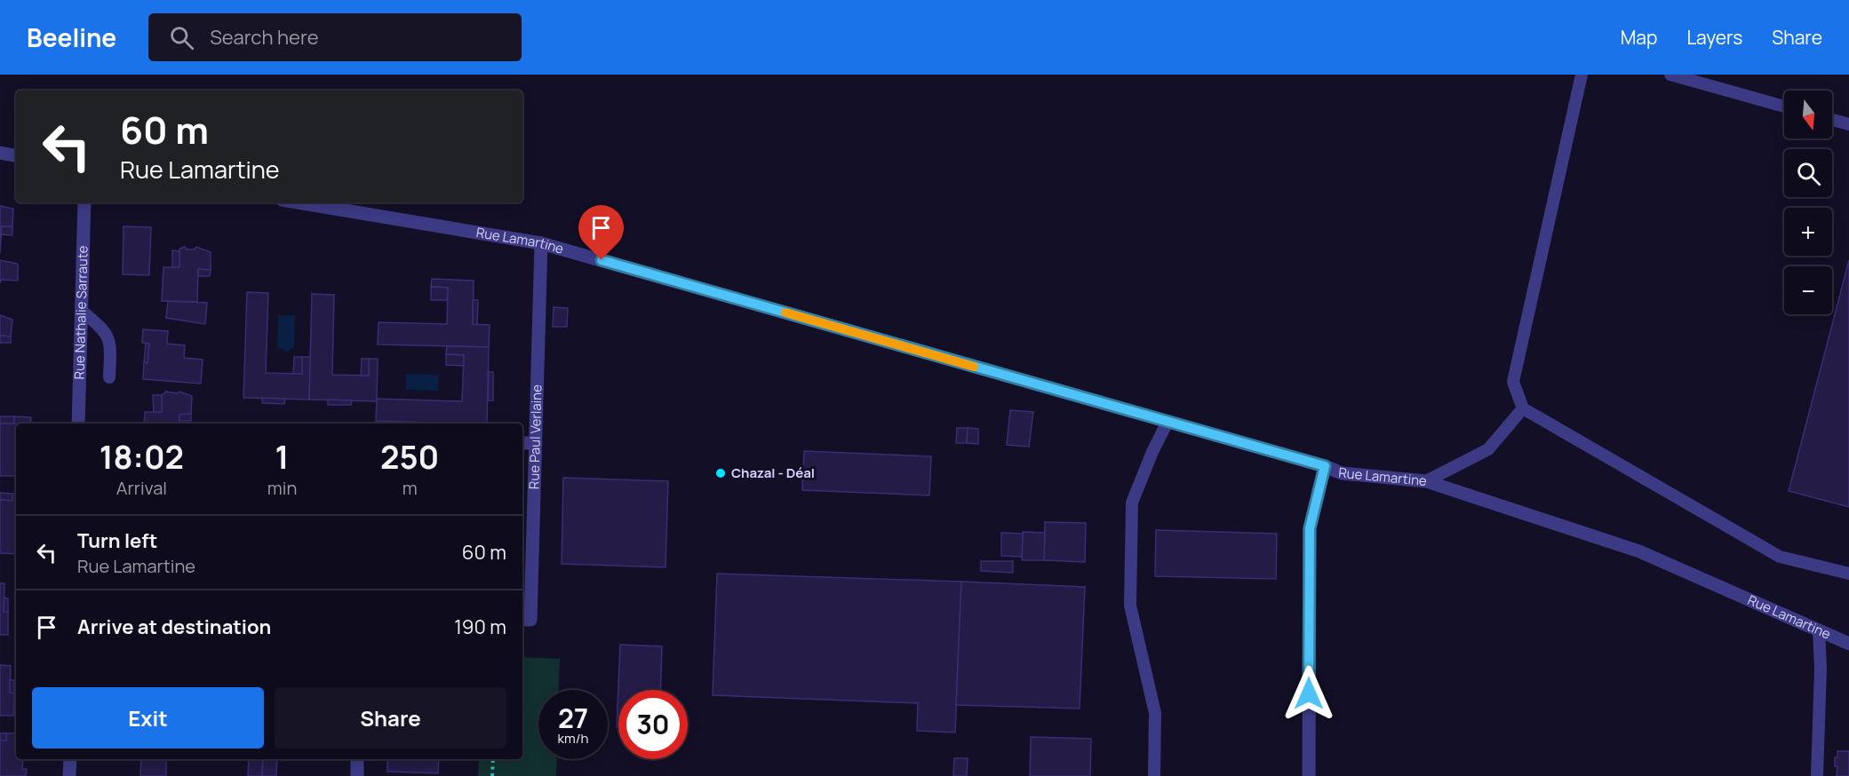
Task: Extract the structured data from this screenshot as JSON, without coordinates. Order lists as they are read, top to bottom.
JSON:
{
  "streets": {
    "street": ["Rue Lamartine", "Rue Nathalie Sarraute", "Rue Paul Verlaine"]
  },
  "crossings": [
    ["Rue Lamartine", "Rue Paul Verlaine"]
  ],
  "places": ["Chazal - Déal"],
  "north": "bottom",
  "page": {
    "header": "Beeline",
    "search": "Search here",
    "nav": ["Map", "Layers", "Share"],
    "map_buttons": ["+", "−"],
    "turn": ["60 m", "Rue Lamartine"],
    "eta": [
      "18:02",
      "Arrival",
      "1",
      "min",
      "250",
      "m"
    ],
    "list": [
      {
        "name": "Turn left",
        "note": "Rue Lamartine",
        "value": "60 m"
      },
      {
        "name": "Arrive at destination",
        "value": "190 m"
      }
    ],
    "buttons": ["Exit", "Share"],
    "speed": "27 km/h",
    "limit": "30"
  }
}
